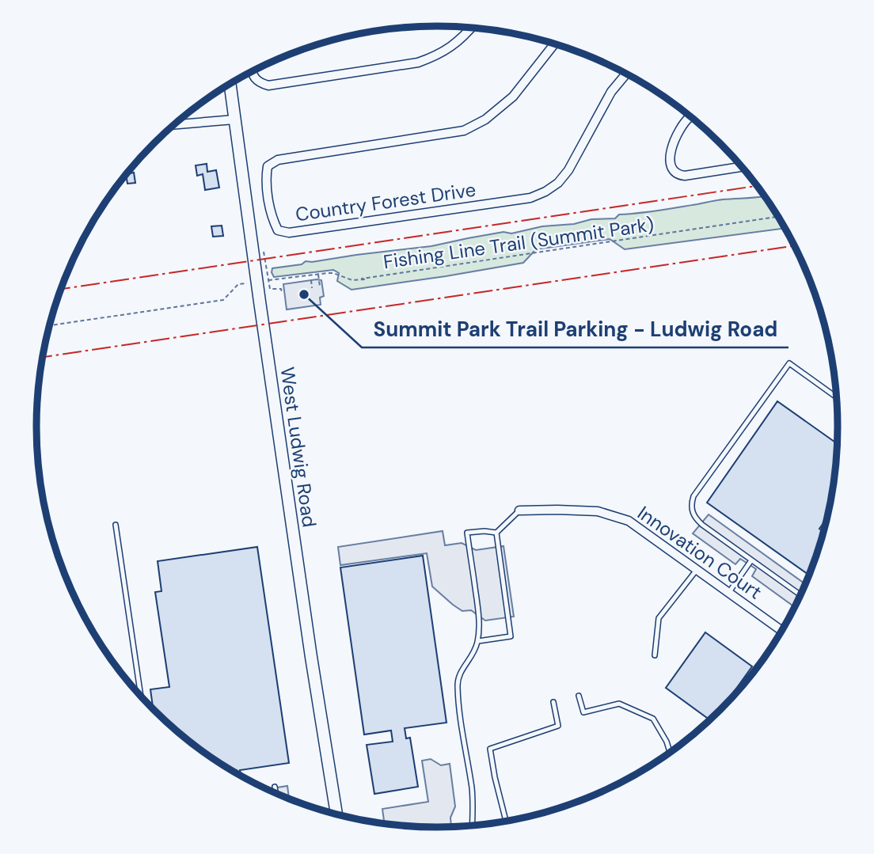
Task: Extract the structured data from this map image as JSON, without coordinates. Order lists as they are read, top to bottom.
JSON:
{
  "streets": {
    "main road": ["West Ludwig Road"],
    "street": ["Country Forest Drive", "Innovation Court"],
    "path": ["Fishing Line Trail (Summit Park)"]
  },
  "places": ["Summit Park Trail Parking - Ludwig Road"]
}
